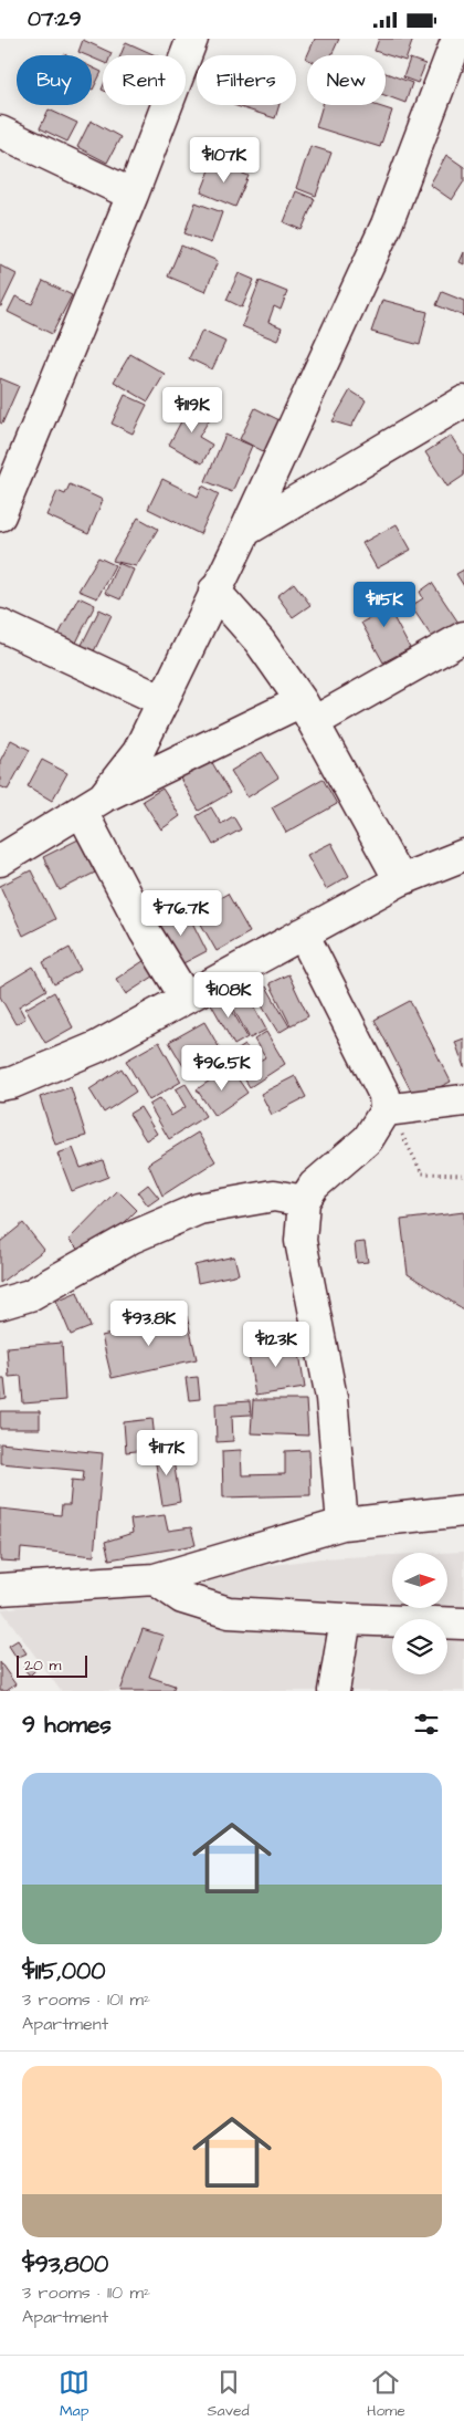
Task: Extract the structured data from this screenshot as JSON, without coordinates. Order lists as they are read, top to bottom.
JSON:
{
  "scale_bar": "20 m",
  "north": "right",
  "page": {
    "status": "07:29",
    "chip": [
      "Buy",
      "Rent",
      "Filters",
      "New"
    ],
    "price": [
      "$107K",
      "$119K",
      "$115K",
      "$76.7K",
      "$108K",
      "$96.5K",
      "$93.8K",
      "$123K",
      "$117K"
    ],
    "scale": "20 m",
    "heading": "9 homes",
    "list": [
      {
        "name": "$115,000",
        "note": "3 rooms · 101 m² · Apartment"
      },
      {
        "name": "$93,800",
        "note": "3 rooms · 110 m² · Apartment"
      }
    ],
    "tabs": ["Map", "Saved", "Home"]
  }
}
